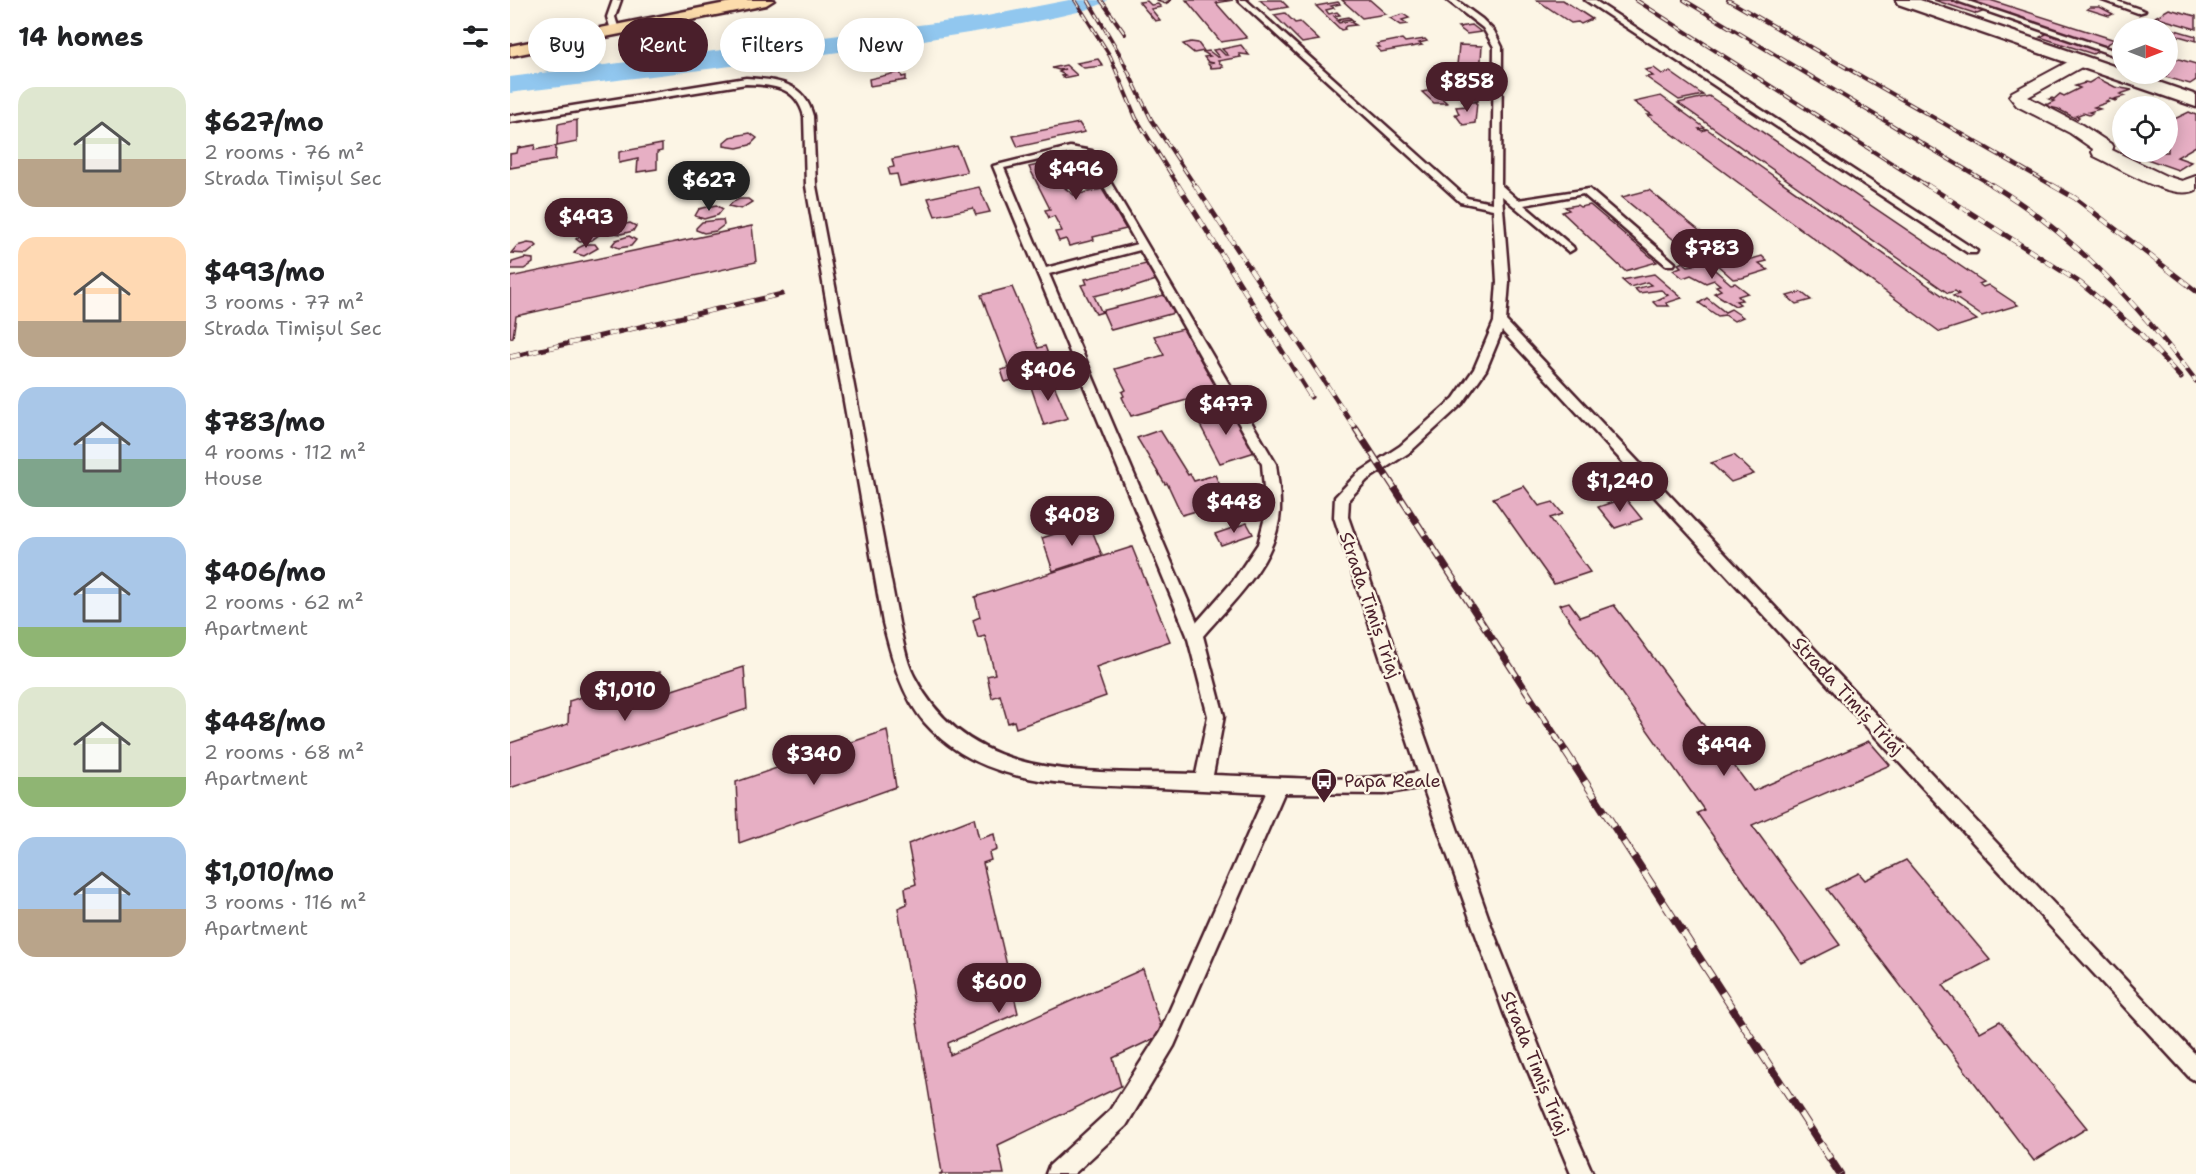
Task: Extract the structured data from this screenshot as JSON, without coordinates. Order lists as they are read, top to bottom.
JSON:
{
  "streets": {
    "lane": ["Strada Timiș Triaj"]
  },
  "places": {
    "bus stop": ["Papa Reale"]
  },
  "north": "right",
  "page": {
    "heading": "14 homes",
    "chip": [
      "Buy",
      "Rent",
      "Filters",
      "New"
    ],
    "price": [
      "$858",
      "$496",
      "$627",
      "$493",
      "$783",
      "$406",
      "$477",
      "$1,240",
      "$448",
      "$408",
      "$1,010",
      "$494",
      "$340",
      "$600"
    ],
    "list": [
      {
        "name": "$627/mo",
        "note": "2 rooms · 76 m² · Strada Timișul Sec"
      },
      {
        "name": "$493/mo",
        "note": "3 rooms · 77 m² · Strada Timișul Sec"
      },
      {
        "name": "$783/mo",
        "note": "4 rooms · 112 m² · House"
      },
      {
        "name": "$406/mo",
        "note": "2 rooms · 62 m² · Apartment"
      },
      {
        "name": "$448/mo",
        "note": "2 rooms · 68 m² · Apartment"
      },
      {
        "name": "$1,010/mo",
        "note": "3 rooms · 116 m² · Apartment"
      }
    ]
  }
}
